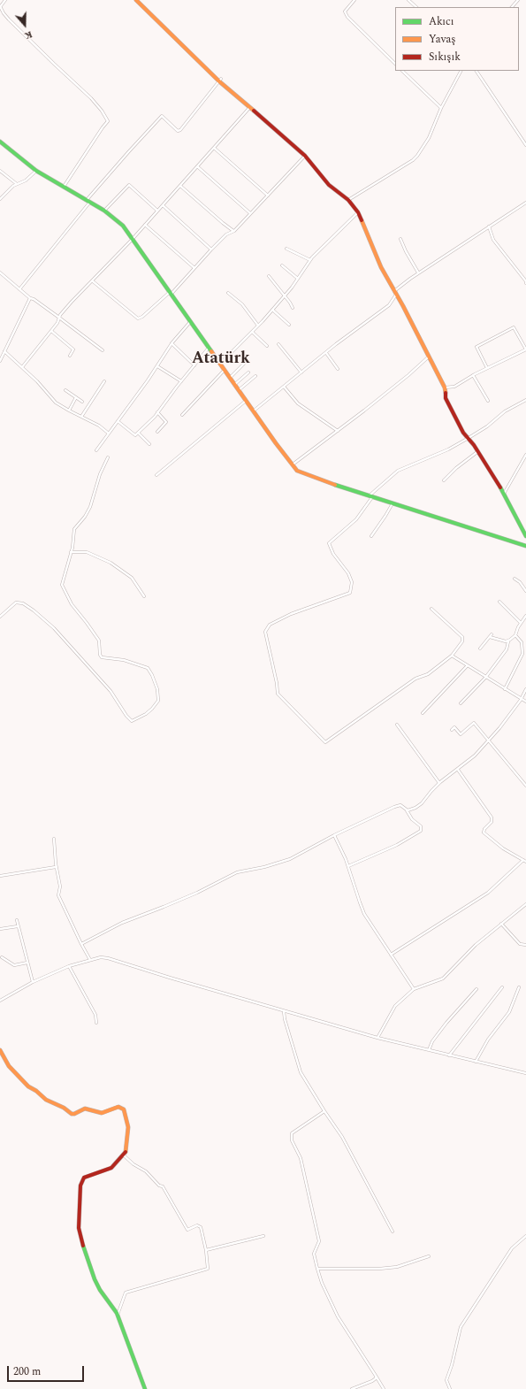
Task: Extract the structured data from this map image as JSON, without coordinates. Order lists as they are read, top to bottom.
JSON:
{
  "districts": ["Atatürk"],
  "legend": ["Akıcı", "Yavaş", "Sıkışık"],
  "scale_bar": "200 m",
  "north": "bottom"
}
